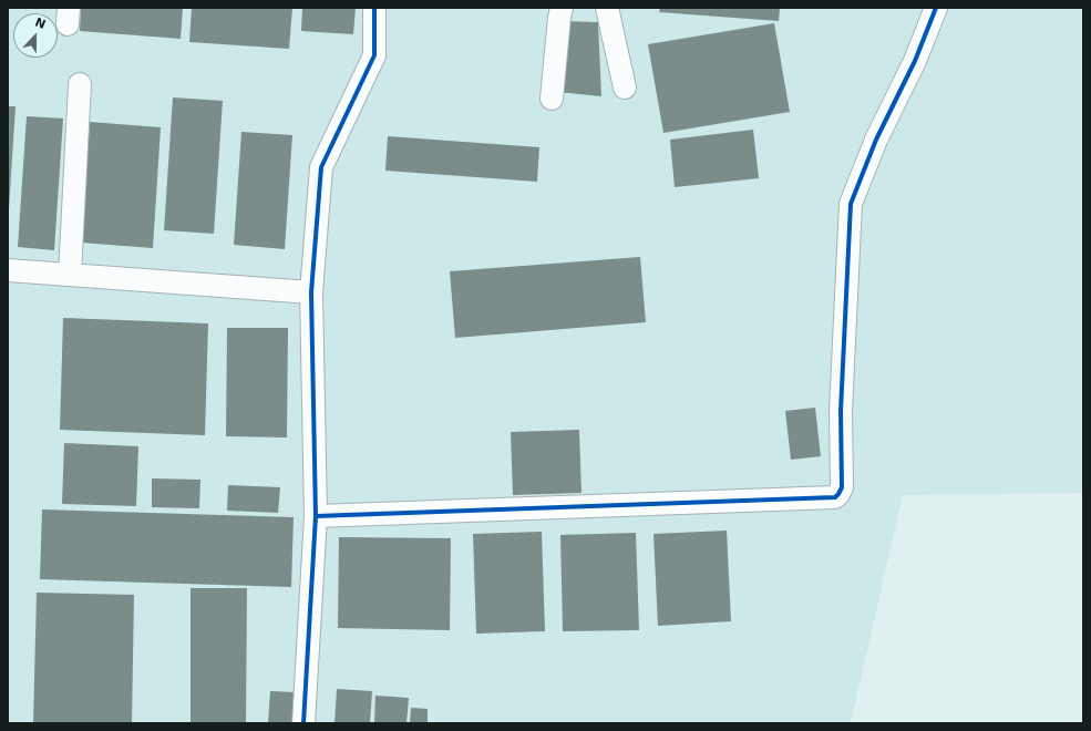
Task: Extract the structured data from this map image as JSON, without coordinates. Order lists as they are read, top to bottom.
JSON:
{
  "north": "top"
}
